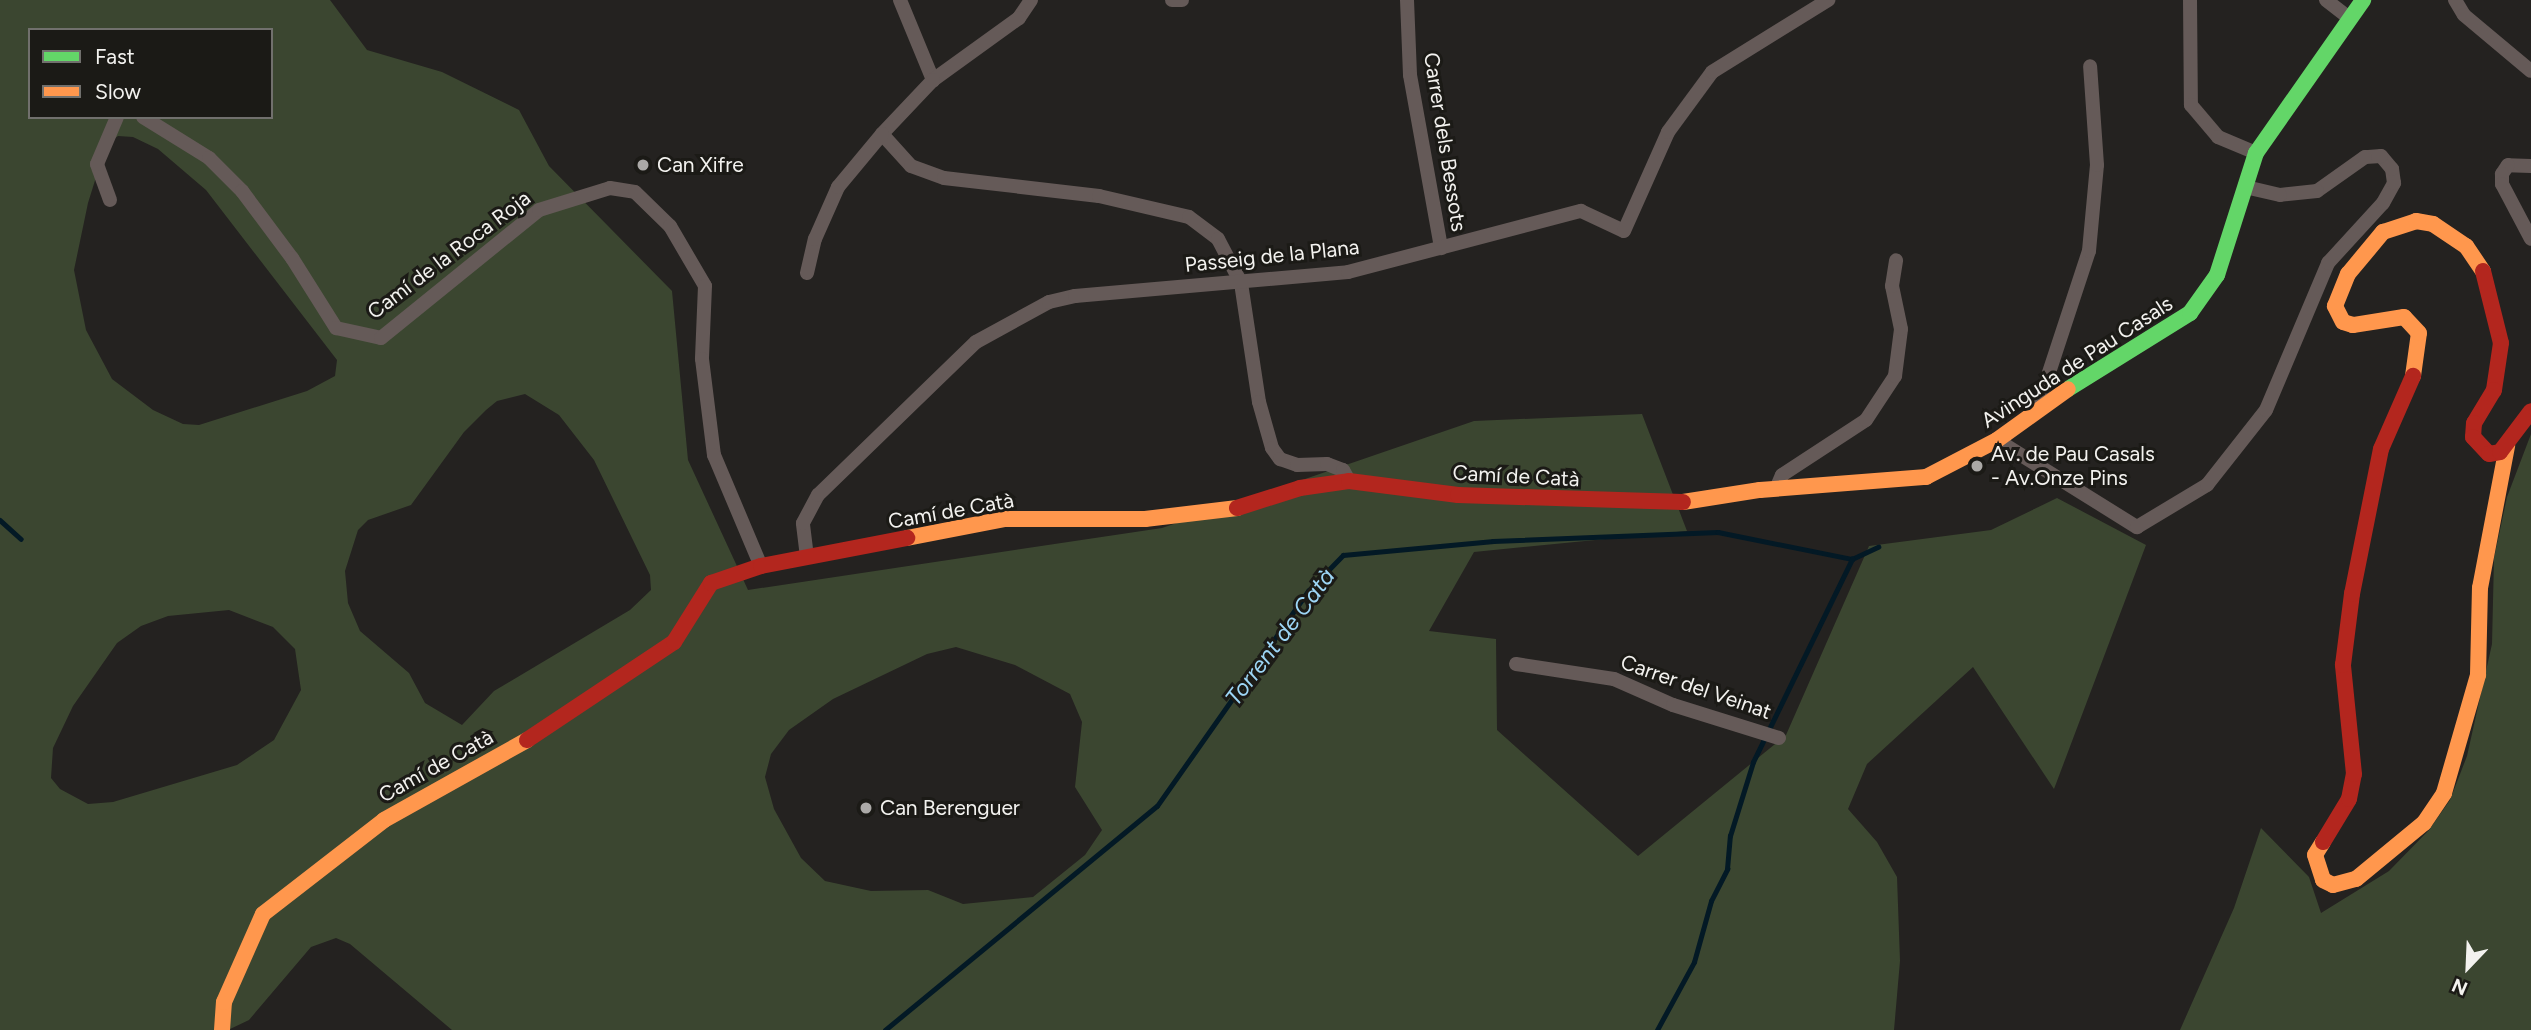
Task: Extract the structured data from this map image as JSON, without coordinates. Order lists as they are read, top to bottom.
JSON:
{
  "streets": {
    "street": [
      "Carrer dels Bessots",
      "Camí de la Roca Roja",
      "Passeig de la Plana",
      "Avinguda de Pau Casals",
      "Camí de Catà",
      "Carrer del Veinat"
    ]
  },
  "crossings": [
    ["Carrer dels Bessots", "Passeig de la Plana"],
    ["Camí de la Roca Roja", "Camí de Catà"],
    ["Passeig de la Plana", "Camí de Catà"],
    ["Avinguda de Pau Casals", "Camí de Catà"]
  ],
  "water": ["Torrent de Catà"],
  "places": ["Can Xifre", "Av. de Pau Casals - Av.Onze Pins", "Can Berenguer"],
  "legend": ["Fast", "Slow"],
  "north": "bottom left"
}
